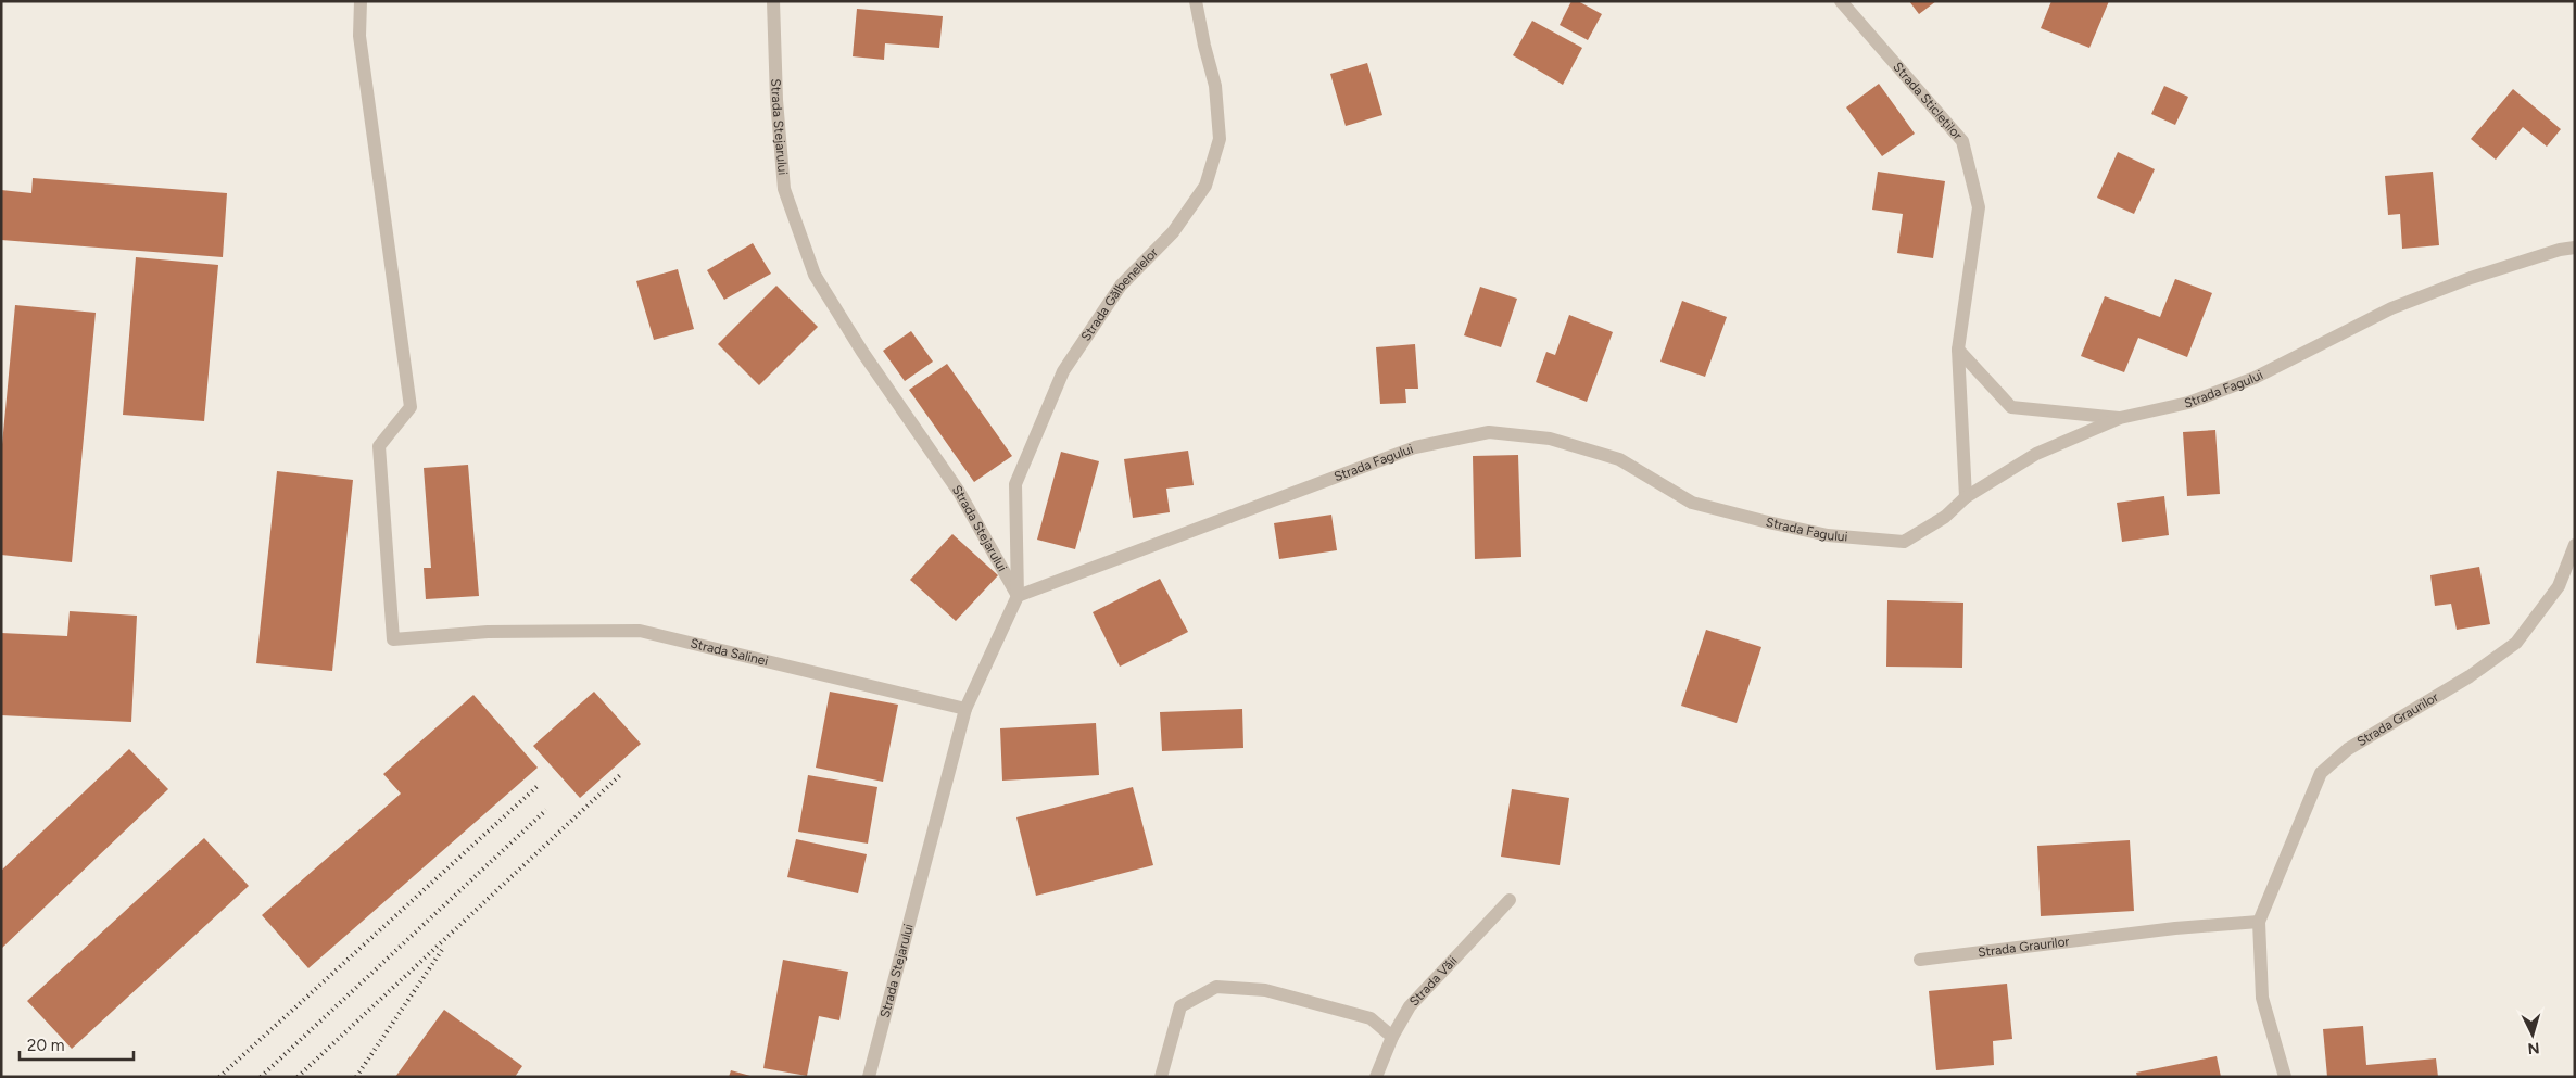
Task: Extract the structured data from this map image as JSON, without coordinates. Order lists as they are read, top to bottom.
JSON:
{
  "streets": {
    "street": [
      "Strada Sticleților",
      "Strada Stejarului",
      "Strada Gălbenelelor",
      "Strada Fagului",
      "Strada Salinei",
      "Strada Graurilor",
      "Strada Văii"
    ]
  },
  "crossings": [
    ["Strada Sticleților", "Strada Fagului"],
    ["Strada Stejarului", "Strada Gălbenelelor"],
    ["Strada Stejarului", "Strada Fagului"],
    ["Strada Stejarului", "Strada Salinei"],
    ["Strada Gălbenelelor", "Strada Fagului"]
  ],
  "scale_bar": "20 m",
  "north": "bottom"
}
